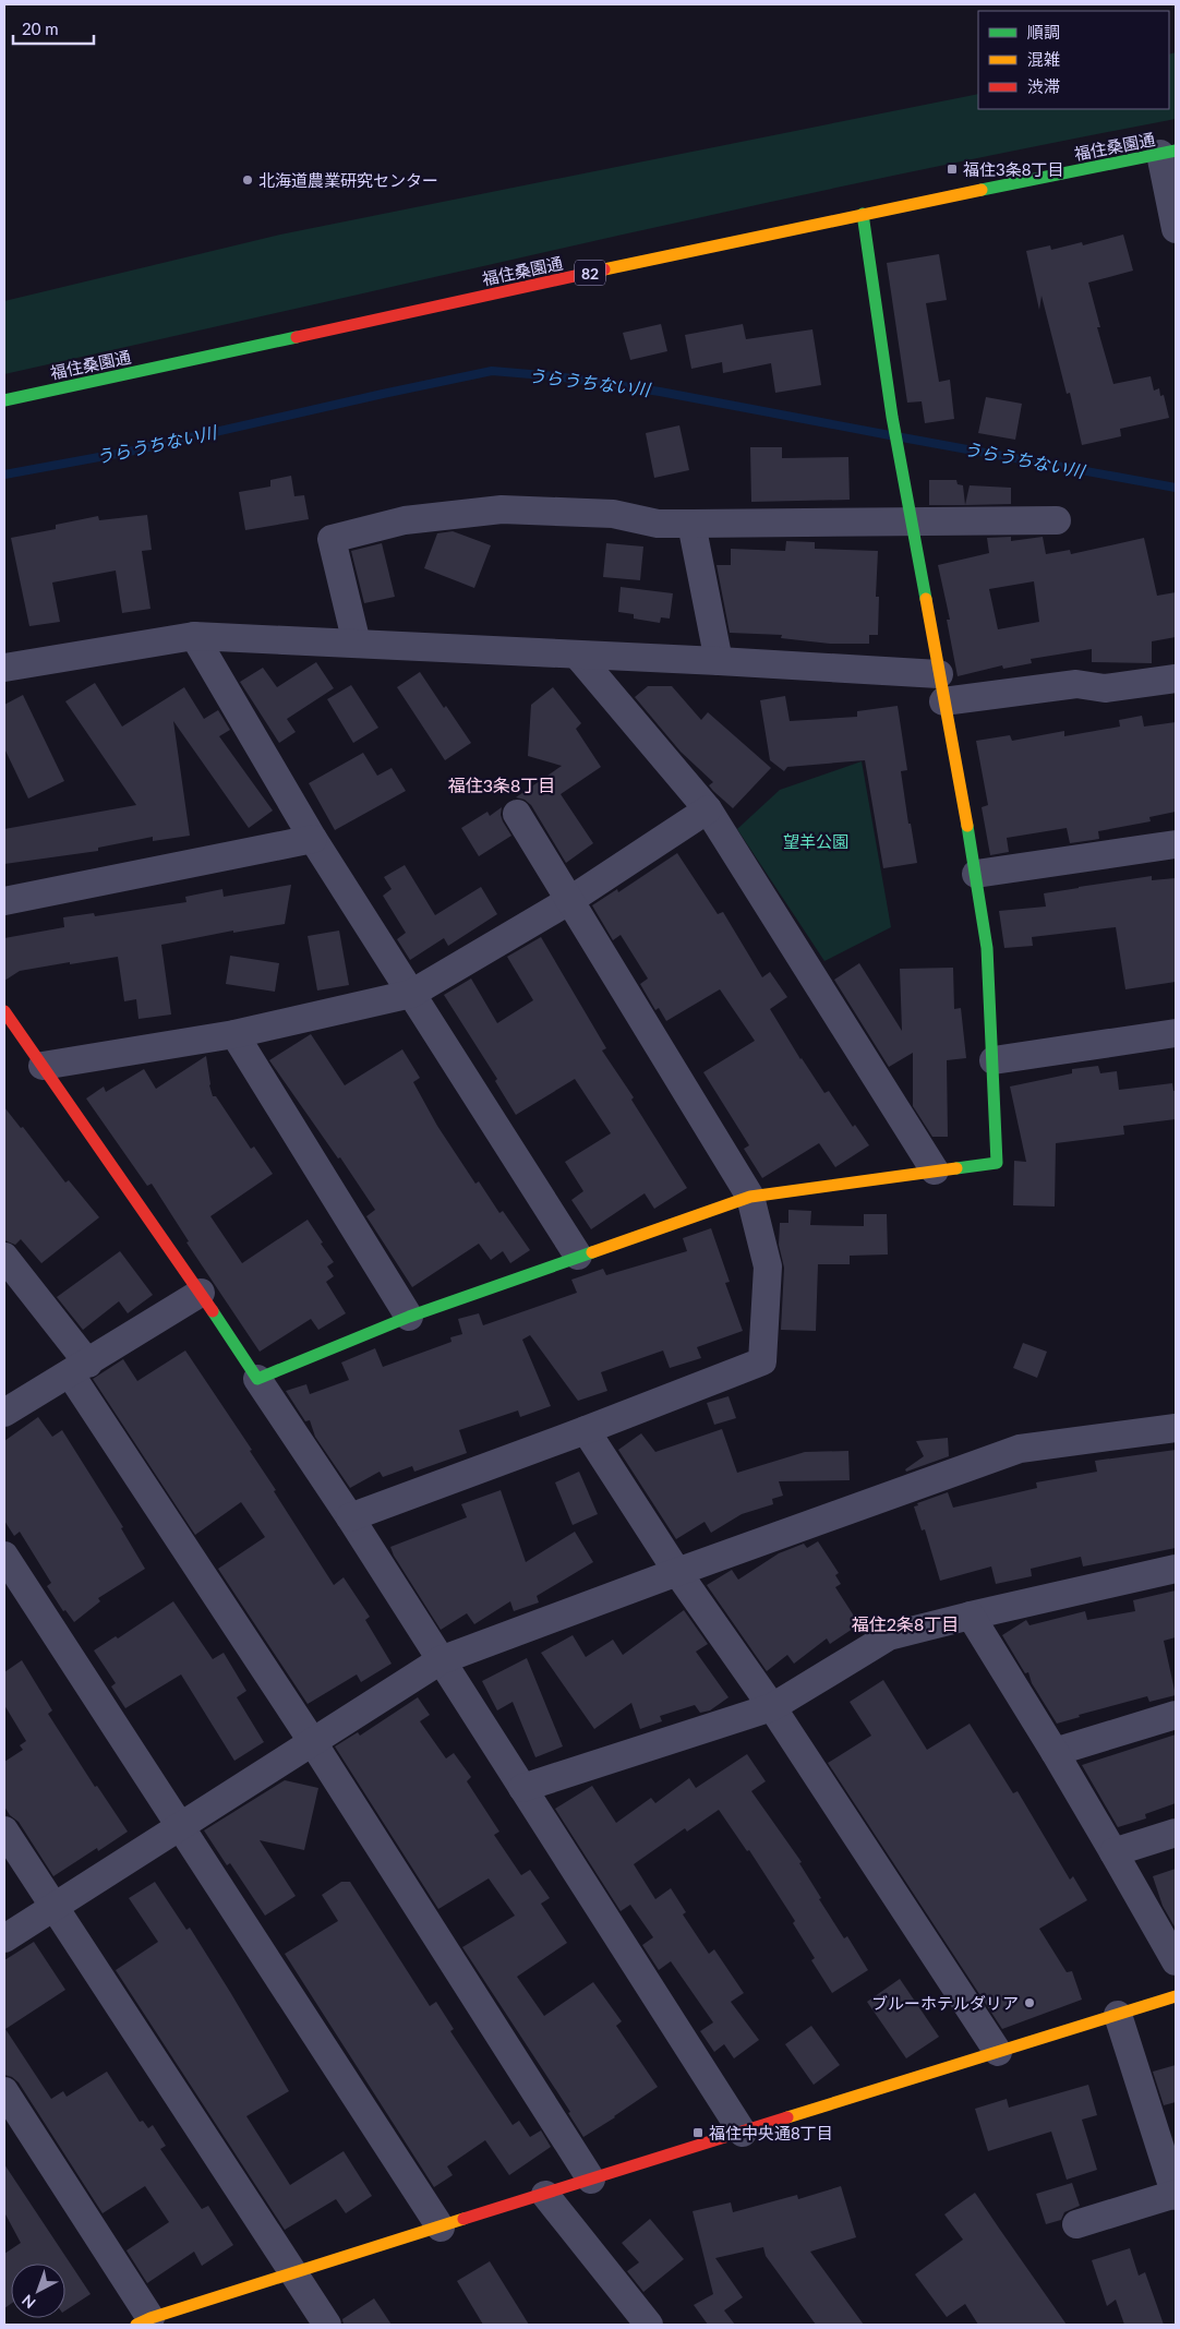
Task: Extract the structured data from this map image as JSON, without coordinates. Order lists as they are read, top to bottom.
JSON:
{
  "streets": {
    "street": ["福住桑園通", "82"]
  },
  "districts": ["福住3条8丁目", "福住2条8丁目"],
  "water": ["うらうちない川"],
  "parks": ["望羊公園"],
  "places": {
    "transit": ["福住3条8丁目", "福住中央通8丁目"],
    "other": ["北海道農業研究センター", "ブルーホテルダリア"]
  },
  "legend": ["順調", "混雑", "渋滞"],
  "scale_bar": "20 m",
  "north": "bottom left"
}
